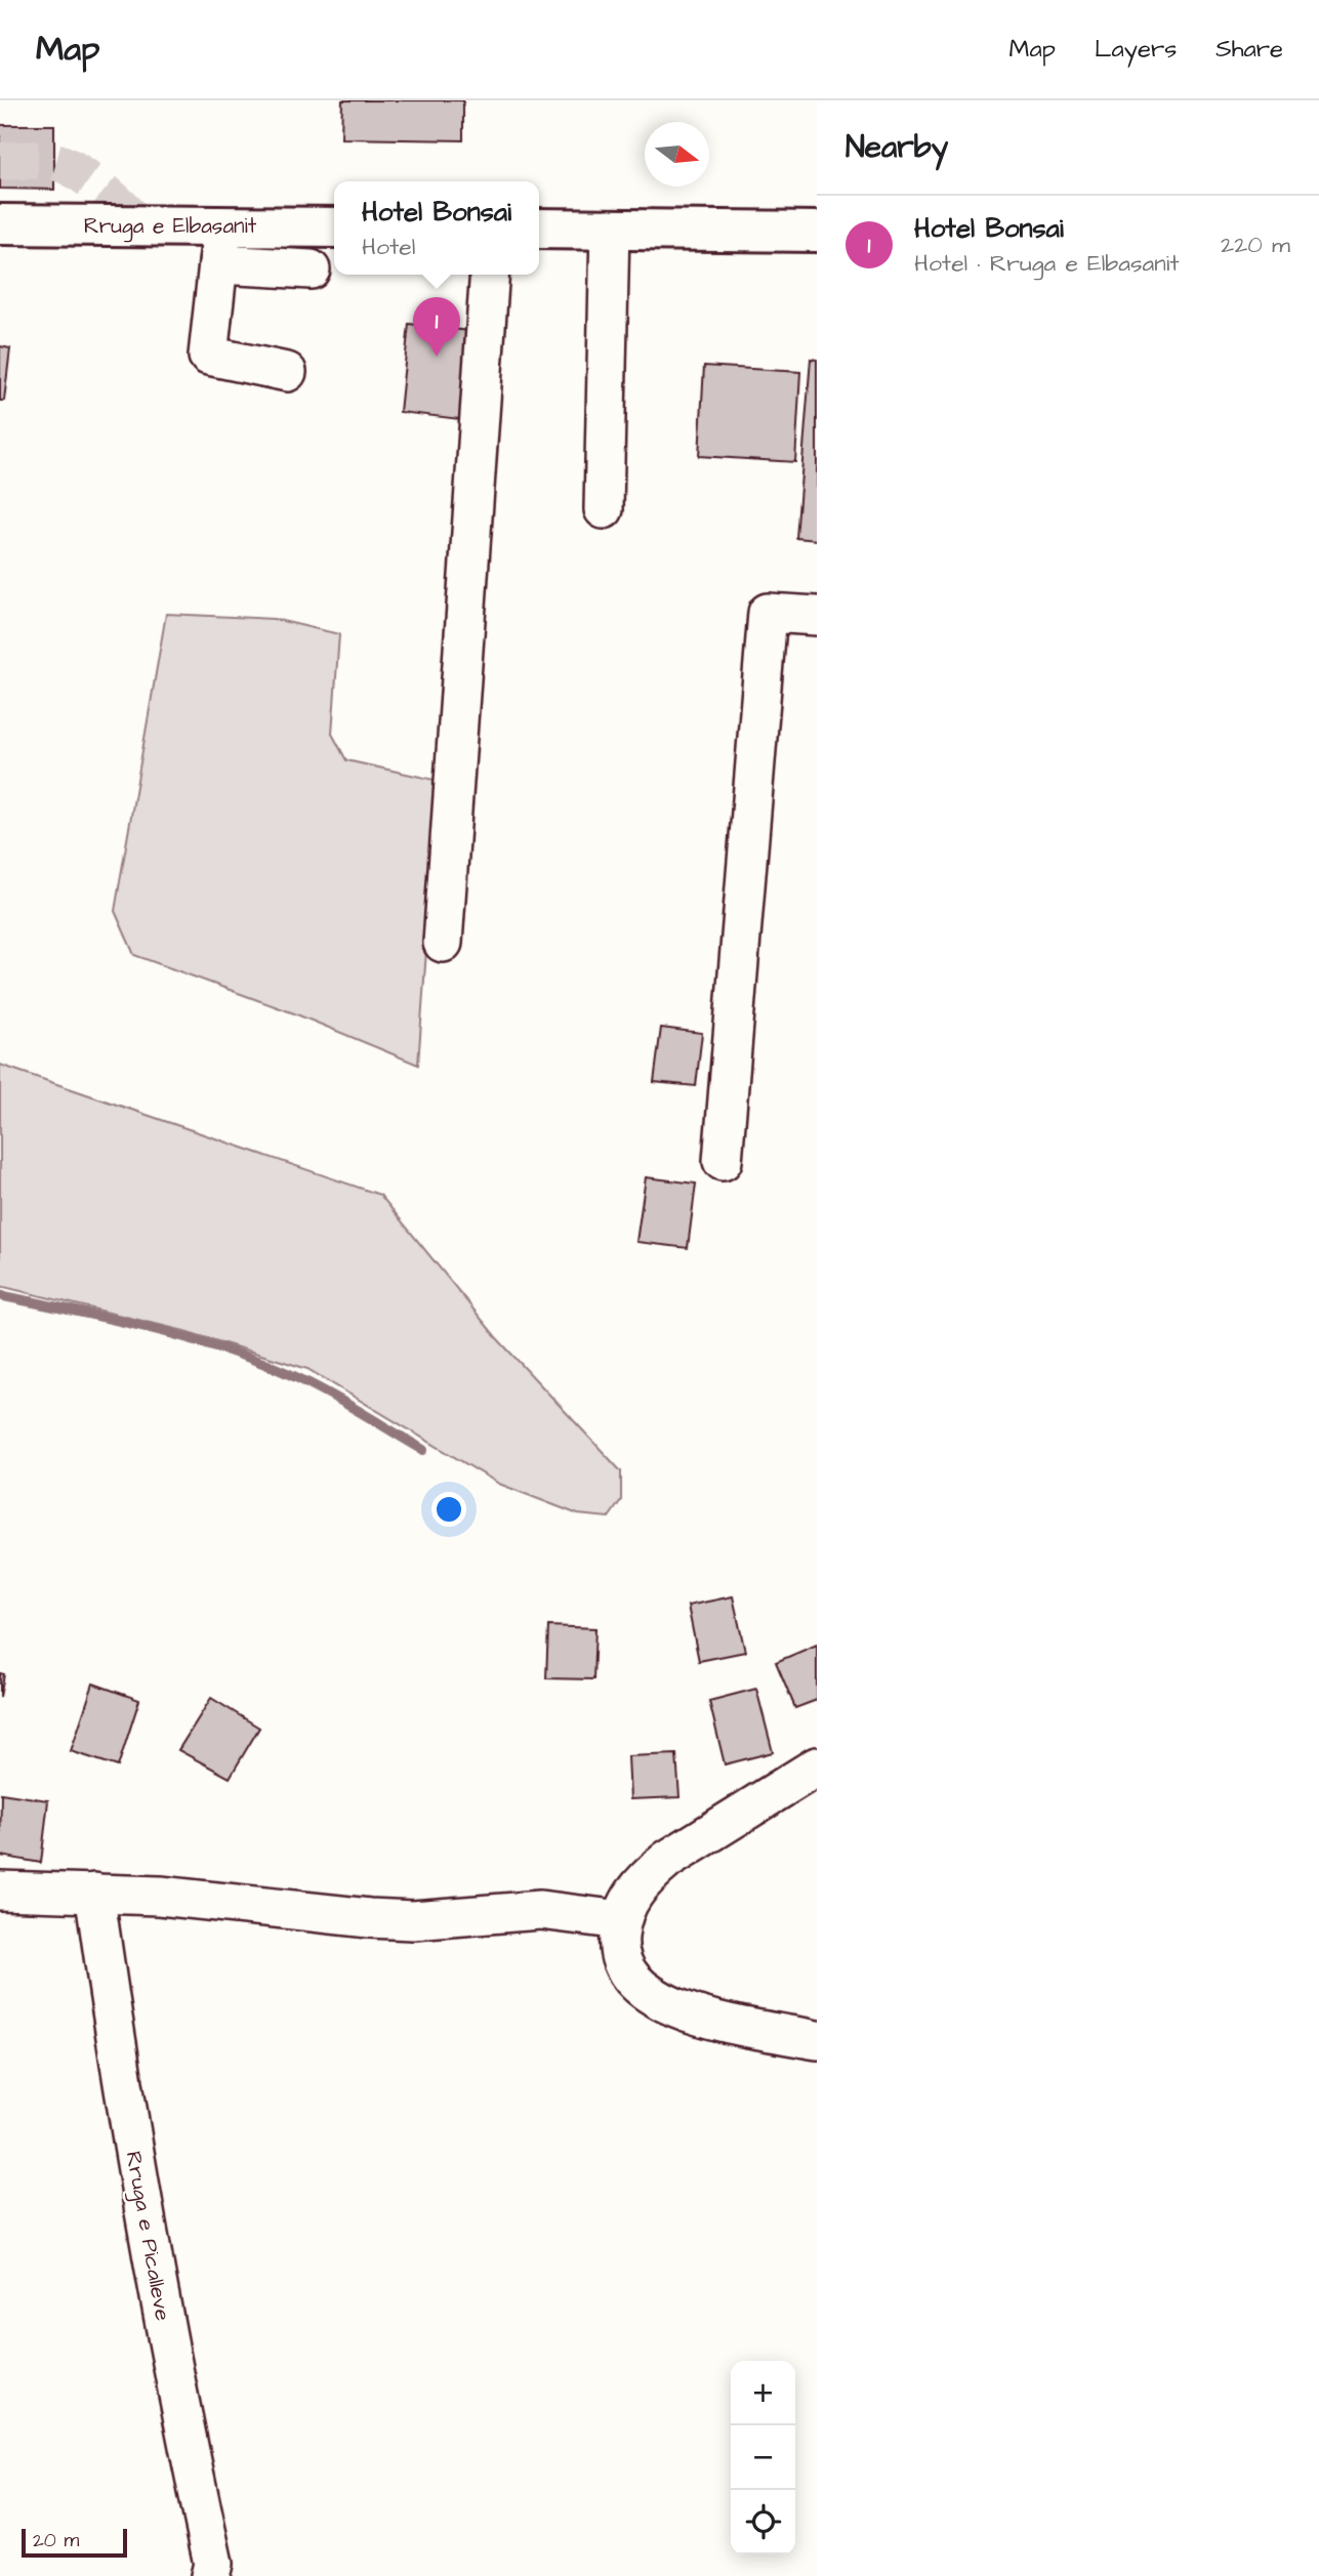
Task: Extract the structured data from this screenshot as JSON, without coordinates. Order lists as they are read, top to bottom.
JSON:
{
  "streets": {
    "main road": ["Rruga e Elbasanit"],
    "street": ["Rruga e Picalleve"]
  },
  "scale_bar": "20 m",
  "north": "right",
  "page": {
    "header": "Map",
    "nav": ["Map", "Layers", "Share"],
    "heading": "Nearby",
    "popup": ["Hotel Bonsai", "Hotel"],
    "list": [
      {
        "mark": "1",
        "name": "Hotel Bonsai",
        "note": "Hotel · Rruga e Elbasanit",
        "value": "220 m"
      }
    ],
    "pins": "1",
    "map_buttons": ["+", "−"],
    "scale": "20 m"
  }
}
